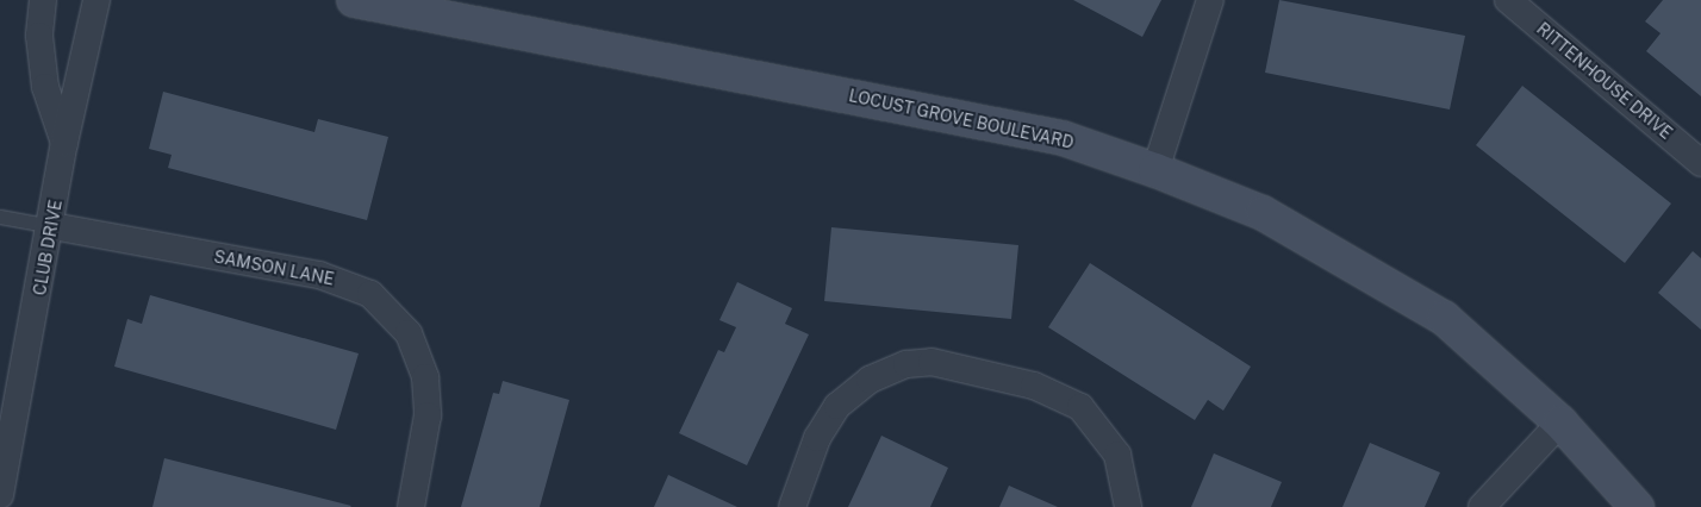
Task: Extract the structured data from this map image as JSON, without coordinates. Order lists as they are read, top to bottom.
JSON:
{
  "streets": {
    "street": [
      "RITTENHOUSE DRIVE",
      "LOCUST GROVE BOULEVARD",
      "CLUB DRIVE",
      "SAMSON LANE"
    ]
  },
  "crossings": [
    ["CLUB DRIVE", "SAMSON LANE"]
  ]
}
